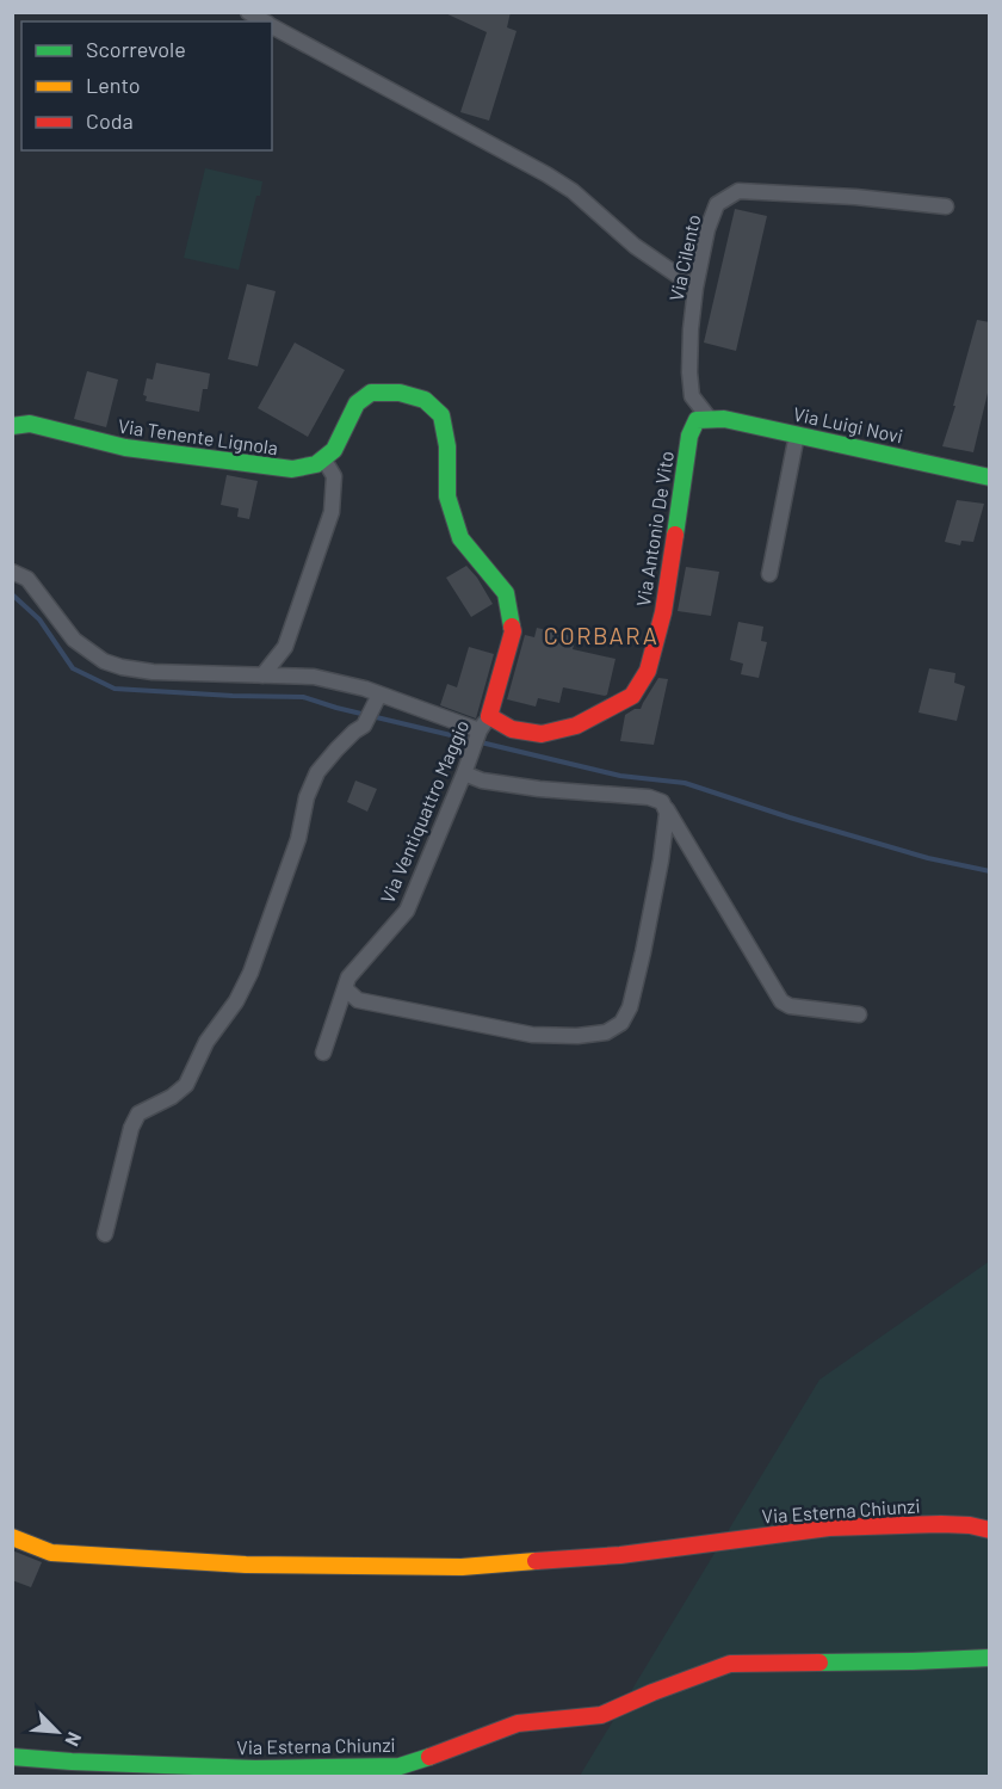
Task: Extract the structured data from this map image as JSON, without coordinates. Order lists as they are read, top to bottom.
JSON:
{
  "streets": {
    "main road": [
      "Via Luigi Novi",
      "Via Tenente Lignola",
      "Via Antonio De Vito",
      "Via Esterna Chiunzi"
    ],
    "street": ["Via Cilento", "Via Ventiquattro Maggio"]
  },
  "crossings": [
    ["Via Cilento", "Via Luigi Novi"],
    ["Via Cilento", "Via Antonio De Vito"],
    ["Via Luigi Novi", "Via Antonio De Vito"],
    ["Via Antonio De Vito", "Via Ventiquattro Maggio"]
  ],
  "districts": ["CORBARA"],
  "legend": ["Scorrevole", "Lento", "Coda"],
  "north": "bottom right"
}
